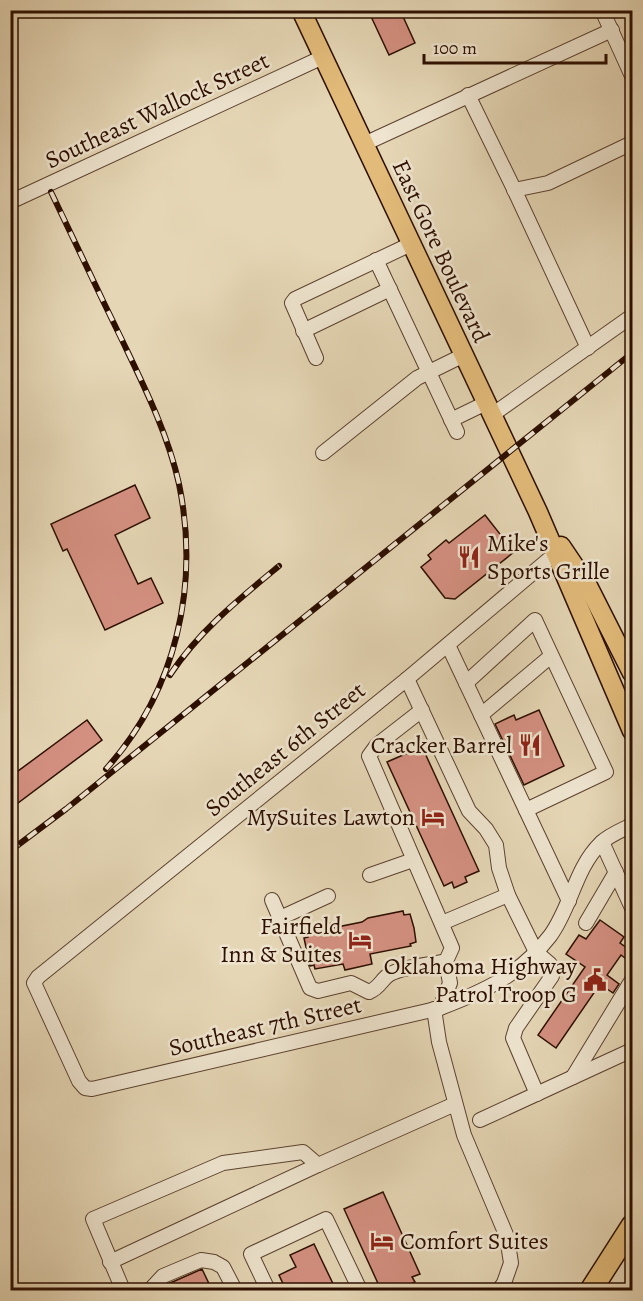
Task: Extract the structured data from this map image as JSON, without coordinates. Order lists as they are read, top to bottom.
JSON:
{
  "streets": {
    "main road": ["East Gore Boulevard"],
    "street": ["Southeast Wallock Street", "Southeast 6th Street", "Southeast 7th Street"]
  },
  "crossings": [
    ["Southeast Wallock Street", "East Gore Boulevard"],
    ["East Gore Boulevard", "Southeast 6th Street"],
    ["Southeast 6th Street", "Southeast 7th Street"]
  ],
  "places": {
    "restaurant": ["Mike's Sports Grille", "Cracker Barrel"],
    "hotel": ["MySuites Lawton", "Fairfield Inn & Suites", "Comfort Suites"],
    "public building": ["Oklahoma Highway Patrol Troop G"]
  },
  "scale_bar": "100 m"
}
